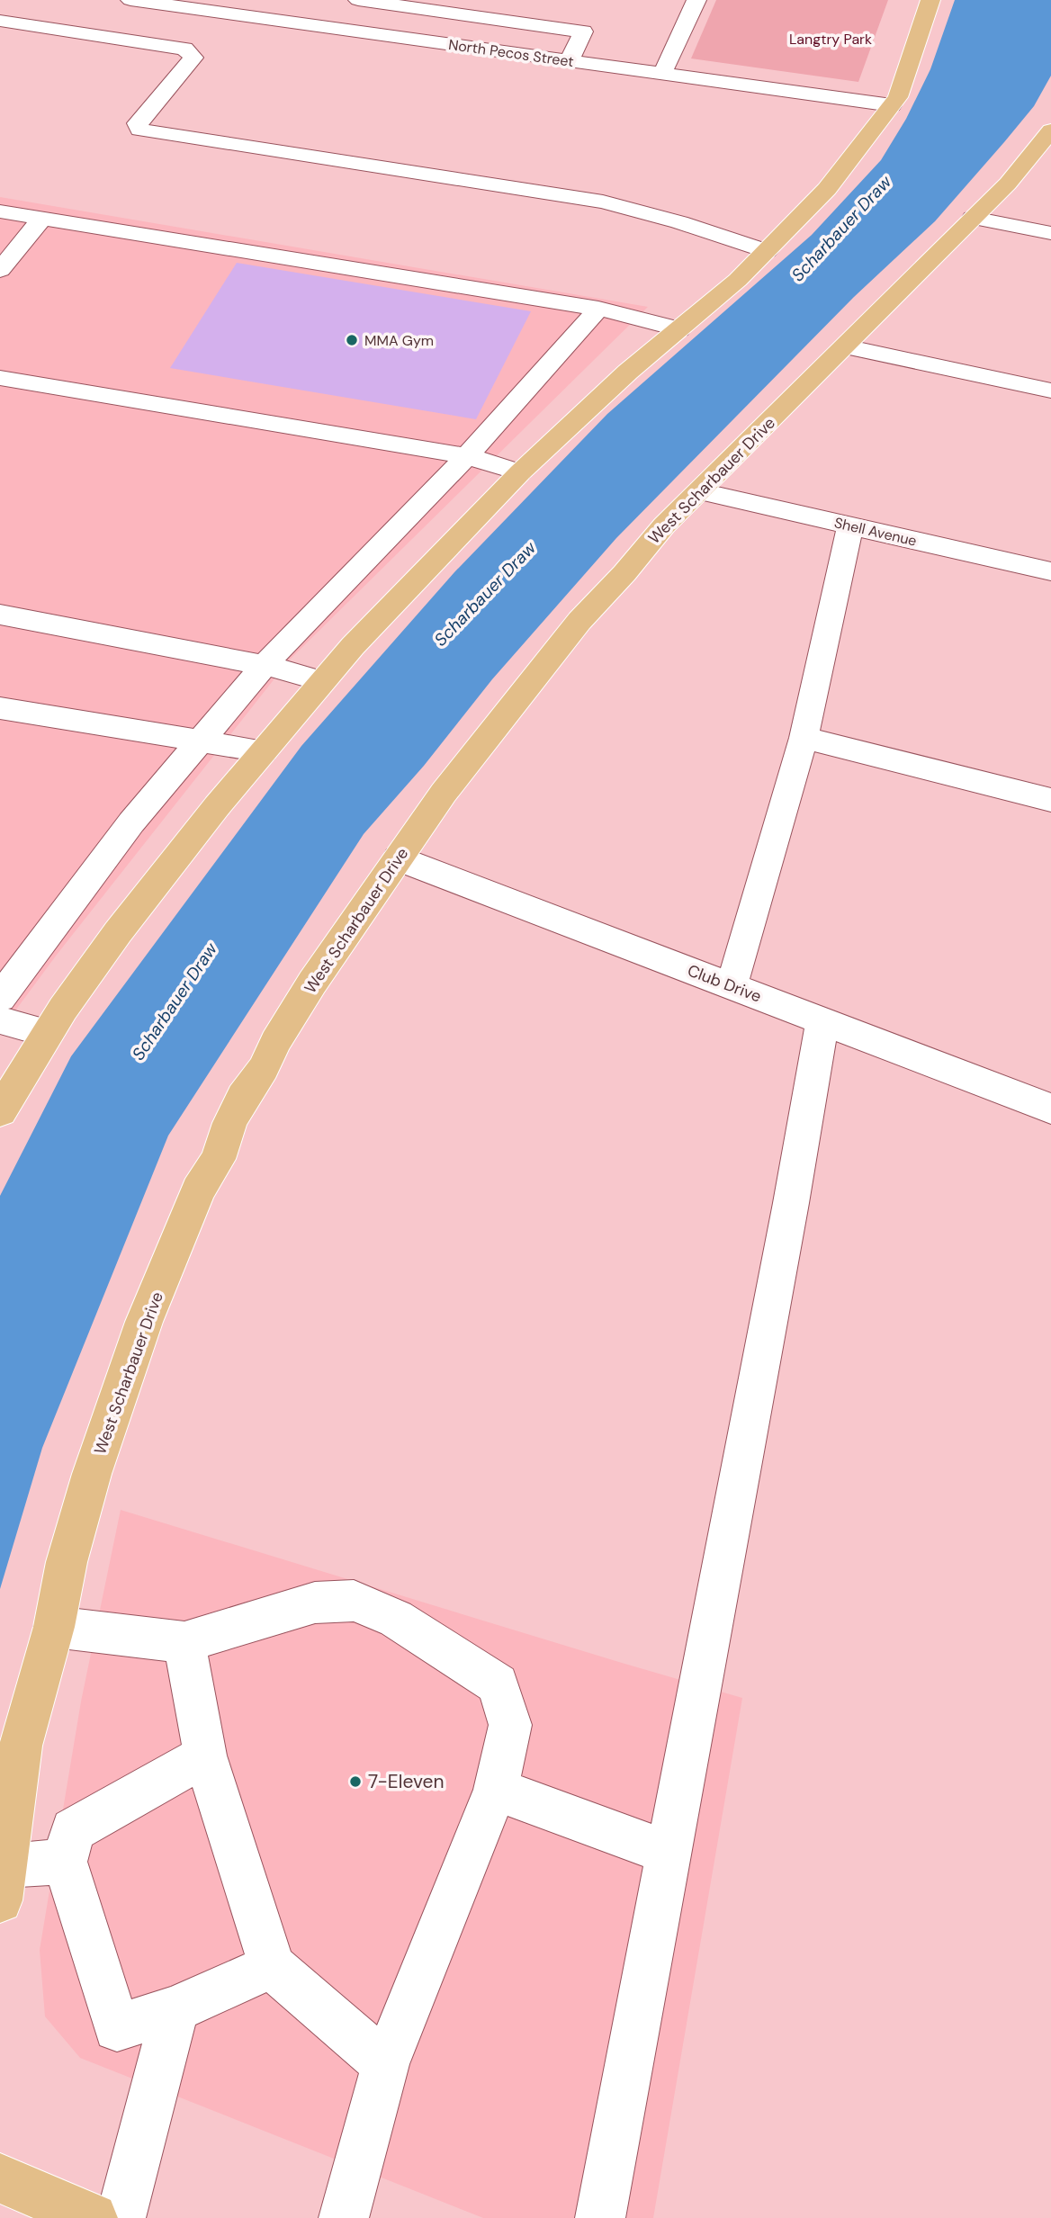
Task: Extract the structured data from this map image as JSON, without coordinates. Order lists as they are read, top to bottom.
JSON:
{
  "streets": {
    "main road": ["West Scharbauer Drive"],
    "street": ["North Pecos Street", "Shell Avenue", "Club Drive"]
  },
  "crossings": [
    ["West Scharbauer Drive", "Shell Avenue"],
    ["West Scharbauer Drive", "Club Drive"]
  ],
  "water": ["Scharbauer Draw"],
  "parks": ["Langtry Park"],
  "places": ["MMA Gym", "7-Eleven"]
}
